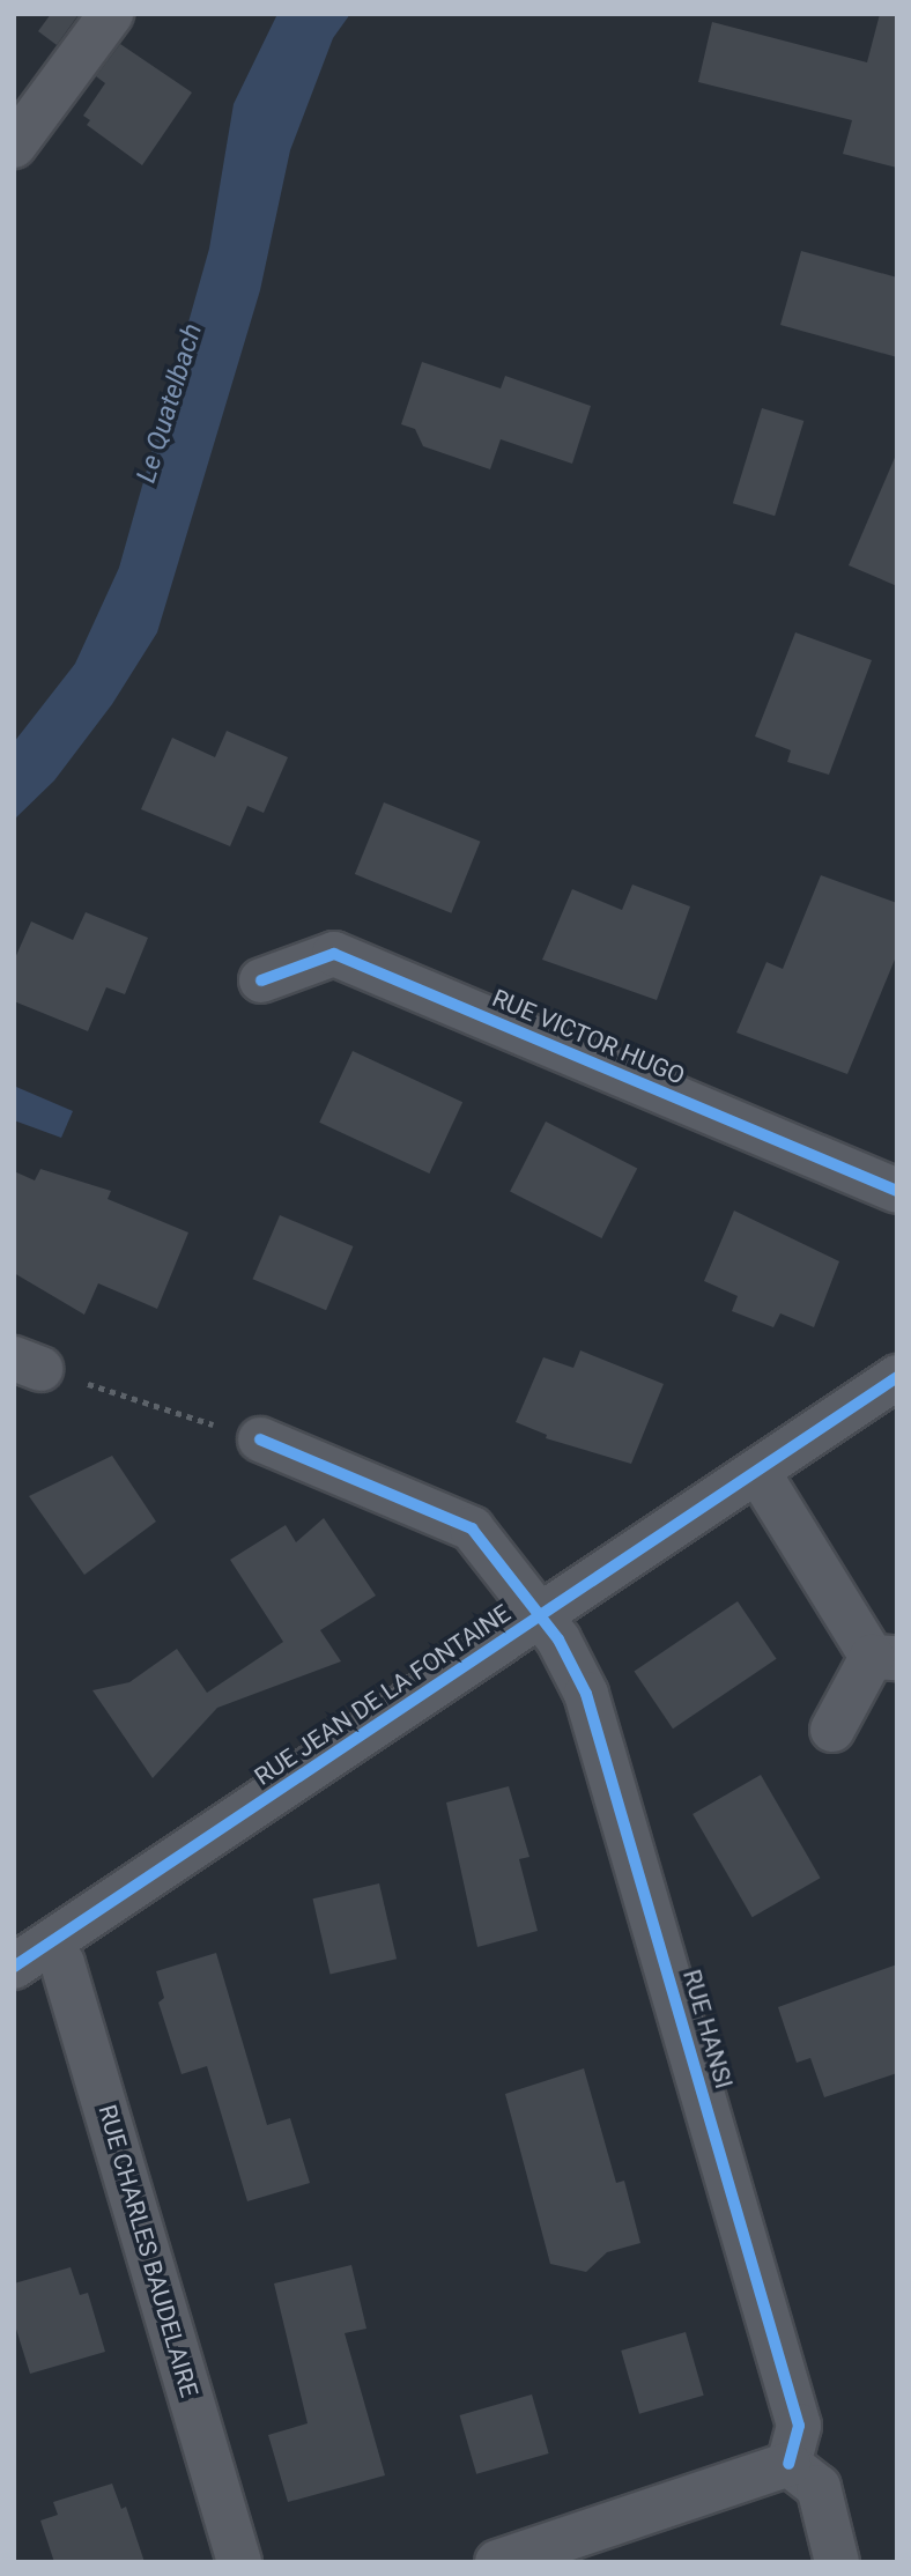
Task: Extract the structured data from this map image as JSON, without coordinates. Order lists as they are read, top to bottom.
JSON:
{
  "streets": {
    "street": [
      "RUE VICTOR HUGO",
      "RUE JEAN DE LA FONTAINE",
      "RUE HANSI",
      "RUE CHARLES BAUDELAIRE"
    ]
  },
  "crossings": [
    ["RUE JEAN DE LA FONTAINE", "RUE HANSI"],
    ["RUE JEAN DE LA FONTAINE", "RUE CHARLES BAUDELAIRE"]
  ],
  "water": ["Le Quatelbach"]
}
